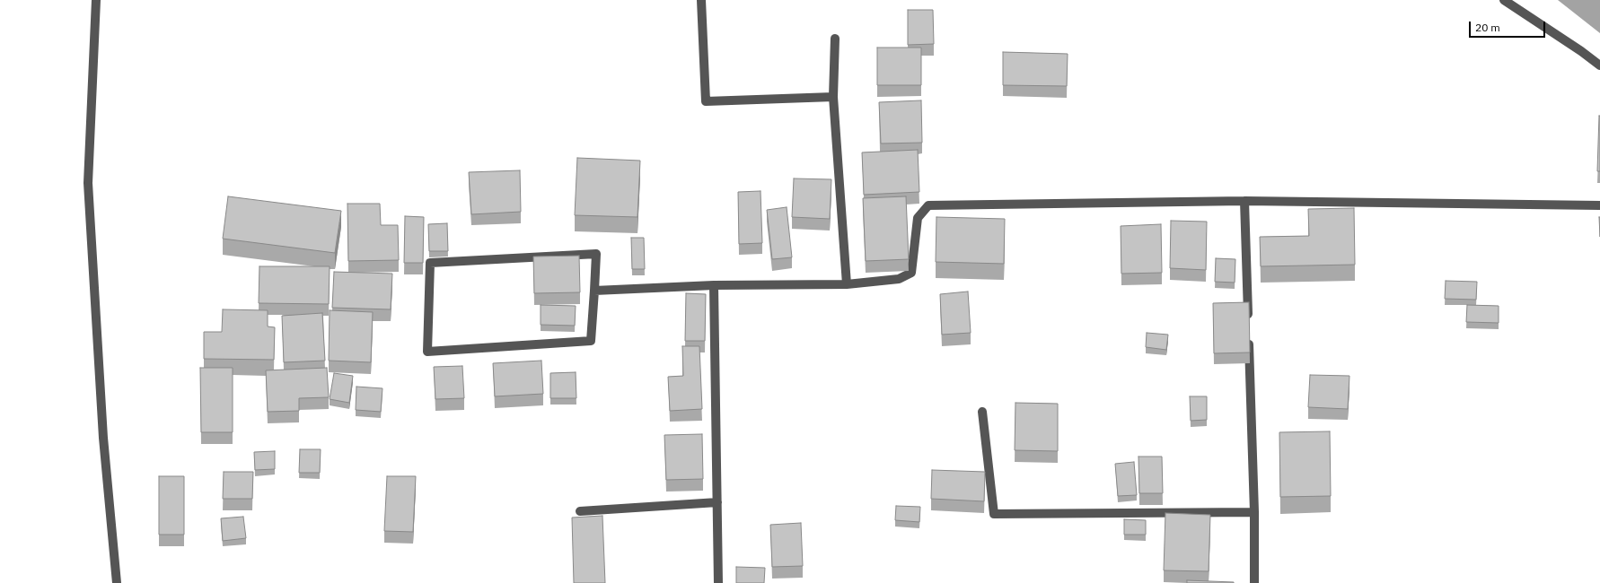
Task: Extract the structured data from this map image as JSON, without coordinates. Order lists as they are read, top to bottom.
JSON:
{
  "scale_bar": "20 m"
}
